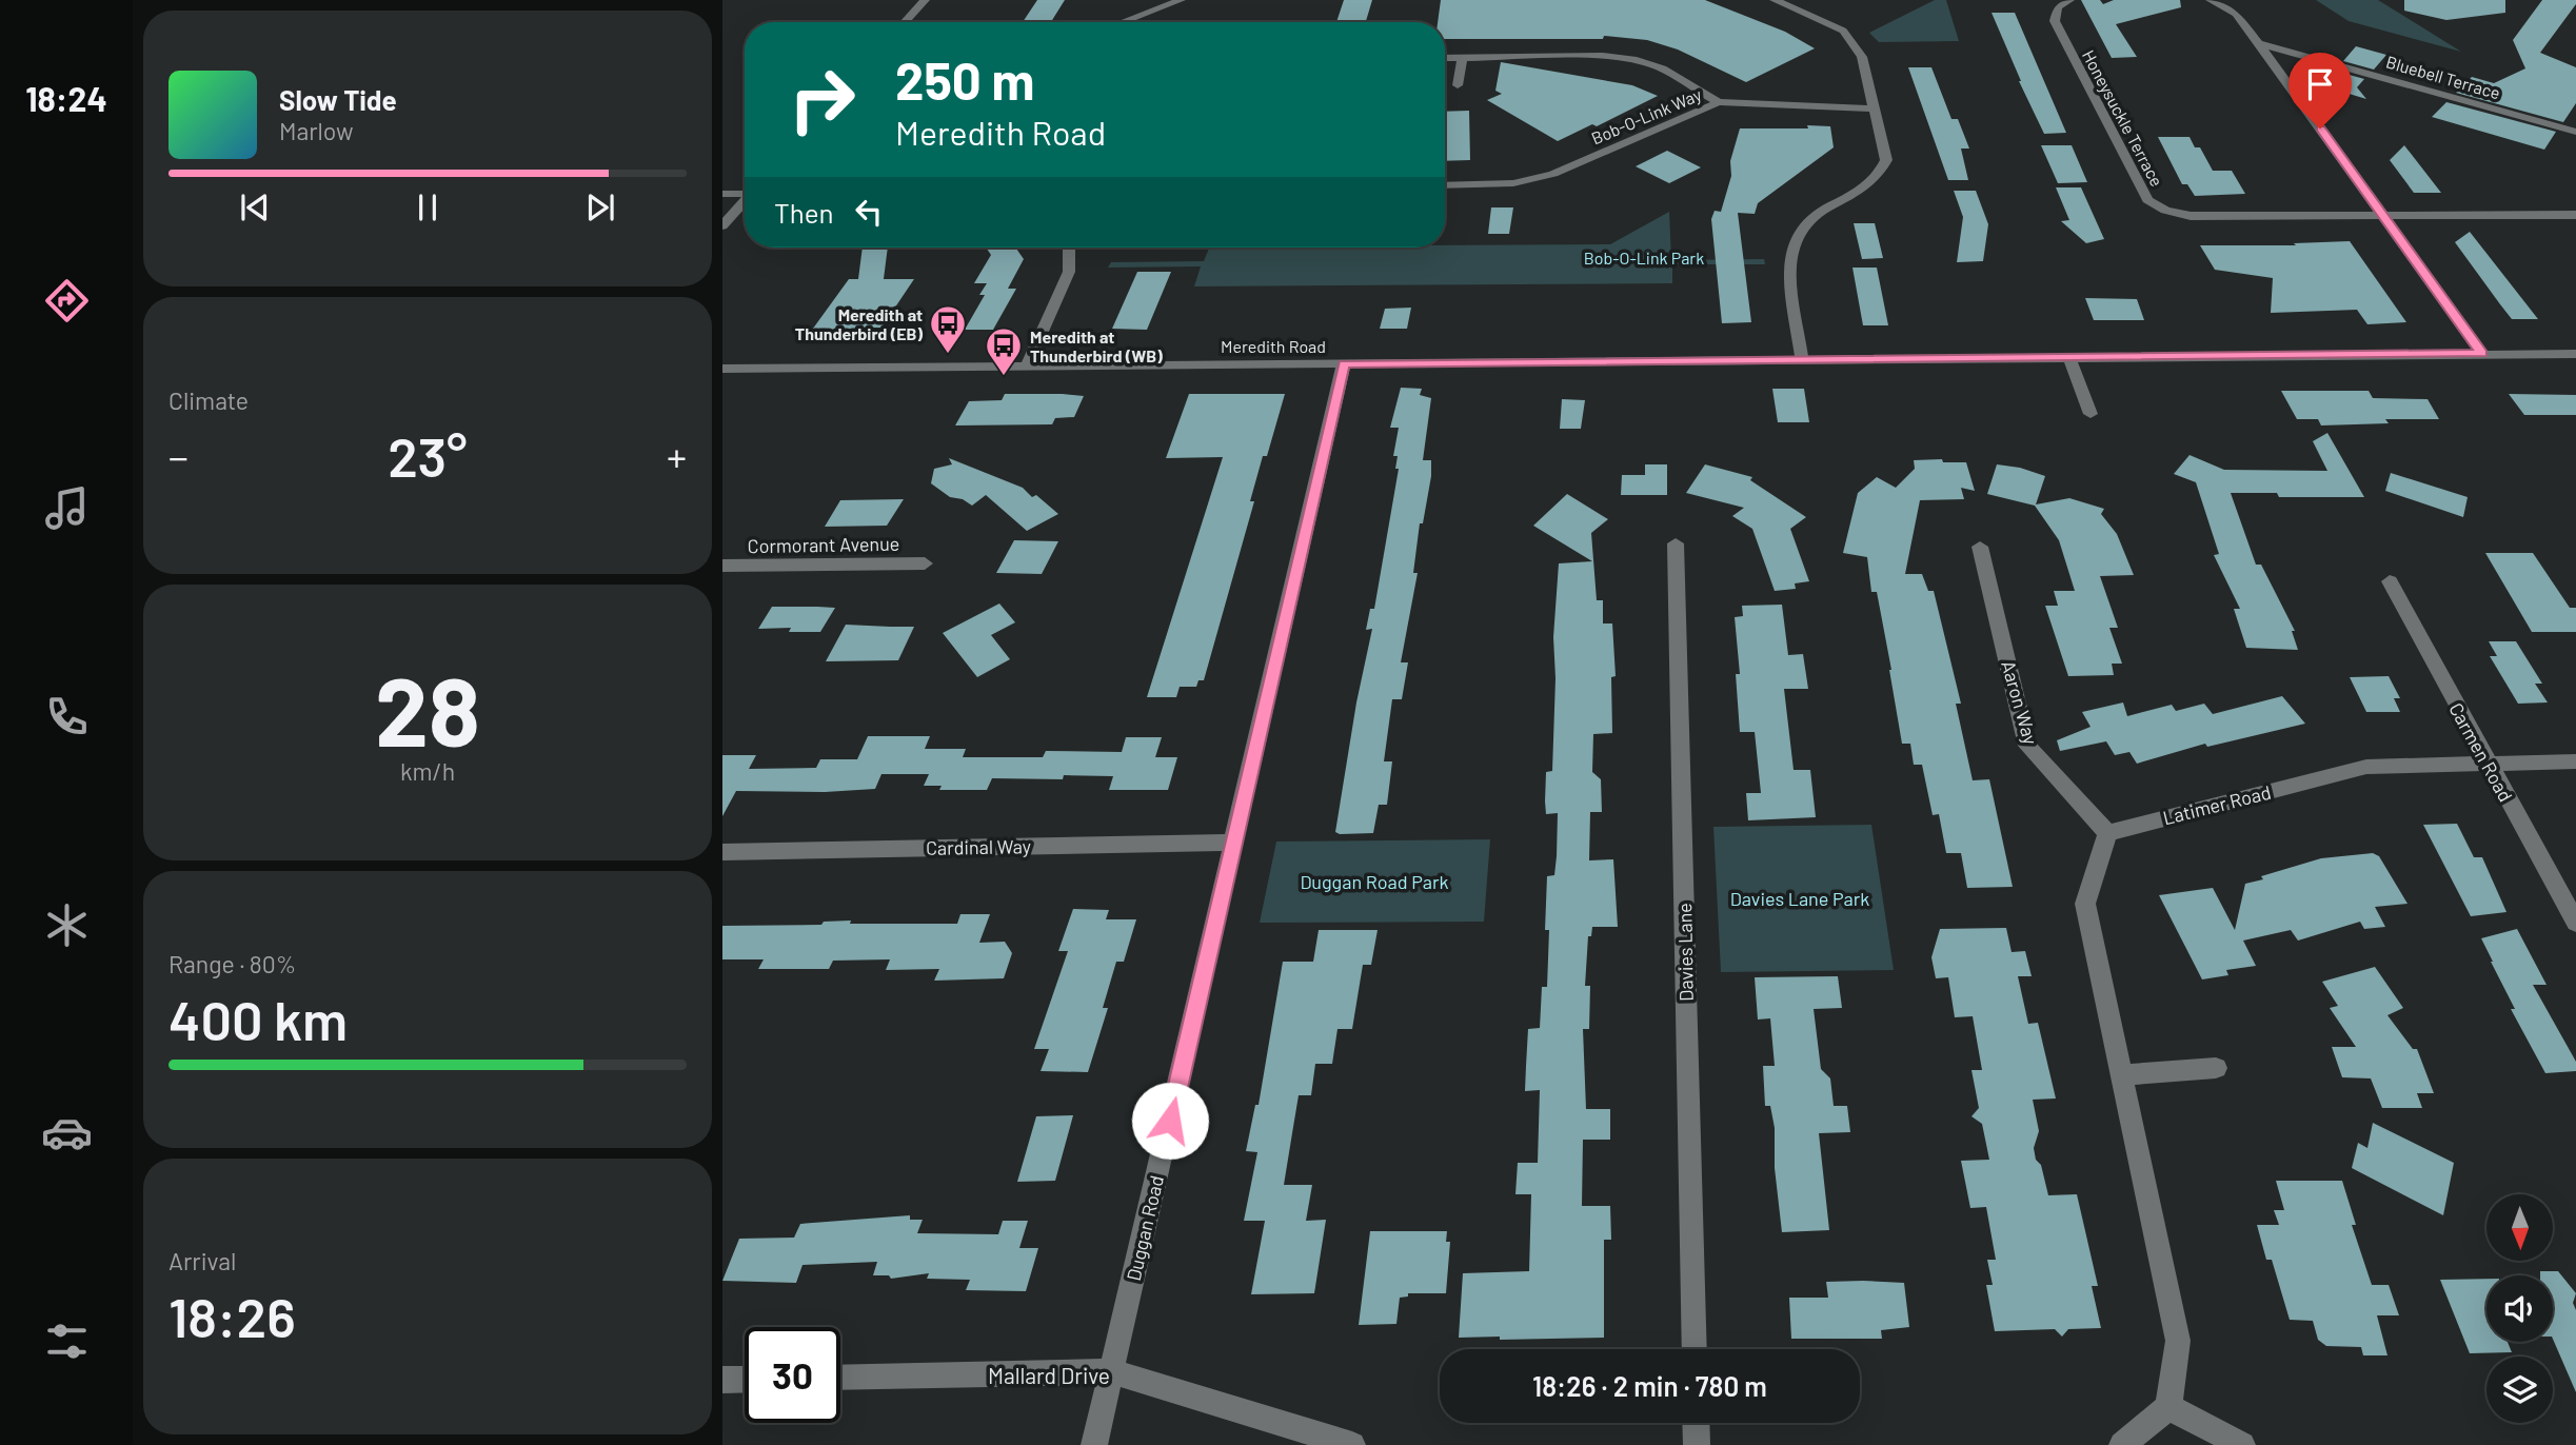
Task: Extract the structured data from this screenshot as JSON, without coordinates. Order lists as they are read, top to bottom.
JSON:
{
  "streets": {
    "street": [
      "Bluebell Terrace",
      "Bob-O-Link Way",
      "Honeysuckle Terrace",
      "Meredith Road",
      "Cormorant Avenue",
      "Aaron Way",
      "Carmen Road",
      "Latimer Road",
      "Cardinal Way",
      "Davies Lane",
      "Duggan Road",
      "Mallard Drive"
    ]
  },
  "crossings": [
    ["Meredith Road", "Duggan Road"],
    ["Aaron Way", "Latimer Road"],
    ["Carmen Road", "Latimer Road"],
    ["Cardinal Way", "Duggan Road"],
    ["Duggan Road", "Mallard Drive"]
  ],
  "parks": ["Bob-O-Link Park", "Duggan Road Park", "Davies Lane Park"],
  "places": {
    "bus stop": ["Meredith at Thunderbird (EB)", "Meredith at Thunderbird (WB)"]
  },
  "north": "bottom",
  "page": {
    "tabs": "18:24",
    "turn": ["250 m", "Meredith Road"],
    "song": ["Slow Tide", "Marlow"],
    "then": "Then",
    "tile": [
      "Climate",
      ["28", "km/h"],
      ["Range · 80%", "400 km"],
      ["Arrival", "18:26"]
    ],
    "heat": ["−", "23°", "+"],
    "limit": "30",
    "trip": "18:26 · 2 min · 780 m"
  }
}
